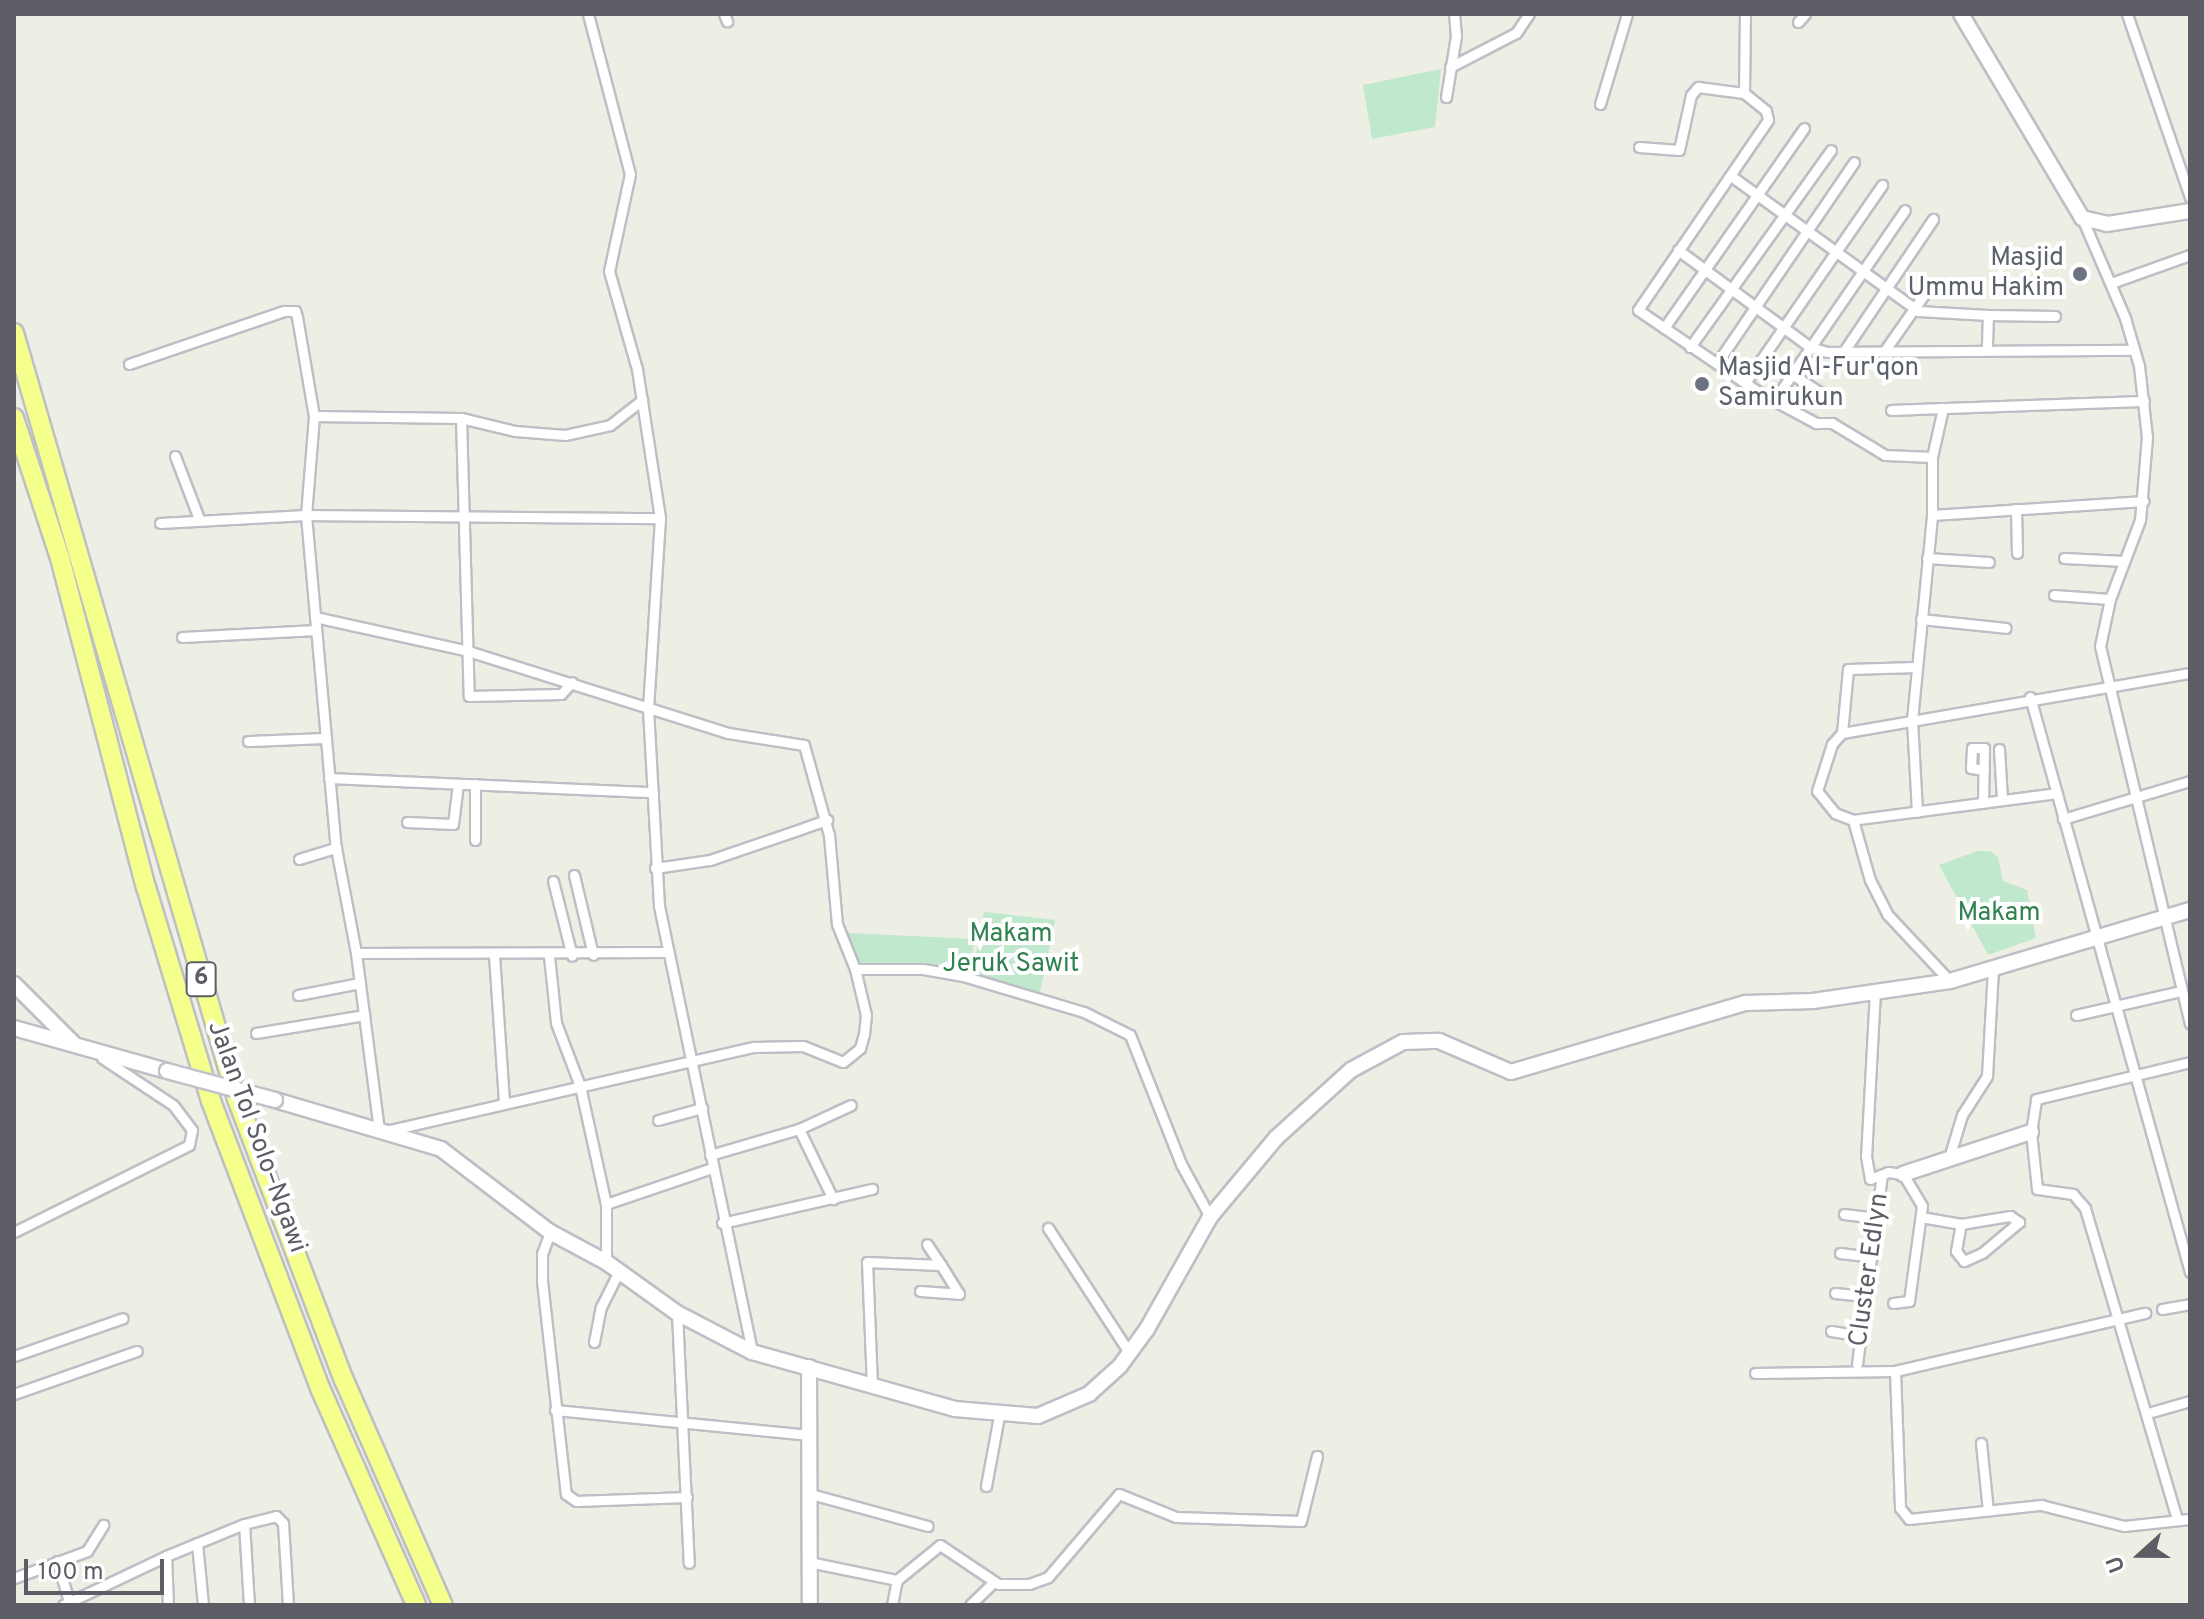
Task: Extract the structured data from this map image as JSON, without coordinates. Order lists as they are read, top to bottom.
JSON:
{
  "streets": {
    "highway": ["6", "Jalan Tol Solo–Ngawi"],
    "street": ["Cluster Edlyn"]
  },
  "parks": ["Makam", "Makam Jeruk Sawit"],
  "places": ["Masjid Ummu Hakim", "Masjid Al-Fur'qon Samirukun"],
  "scale_bar": "100 m",
  "north": "left"
}
